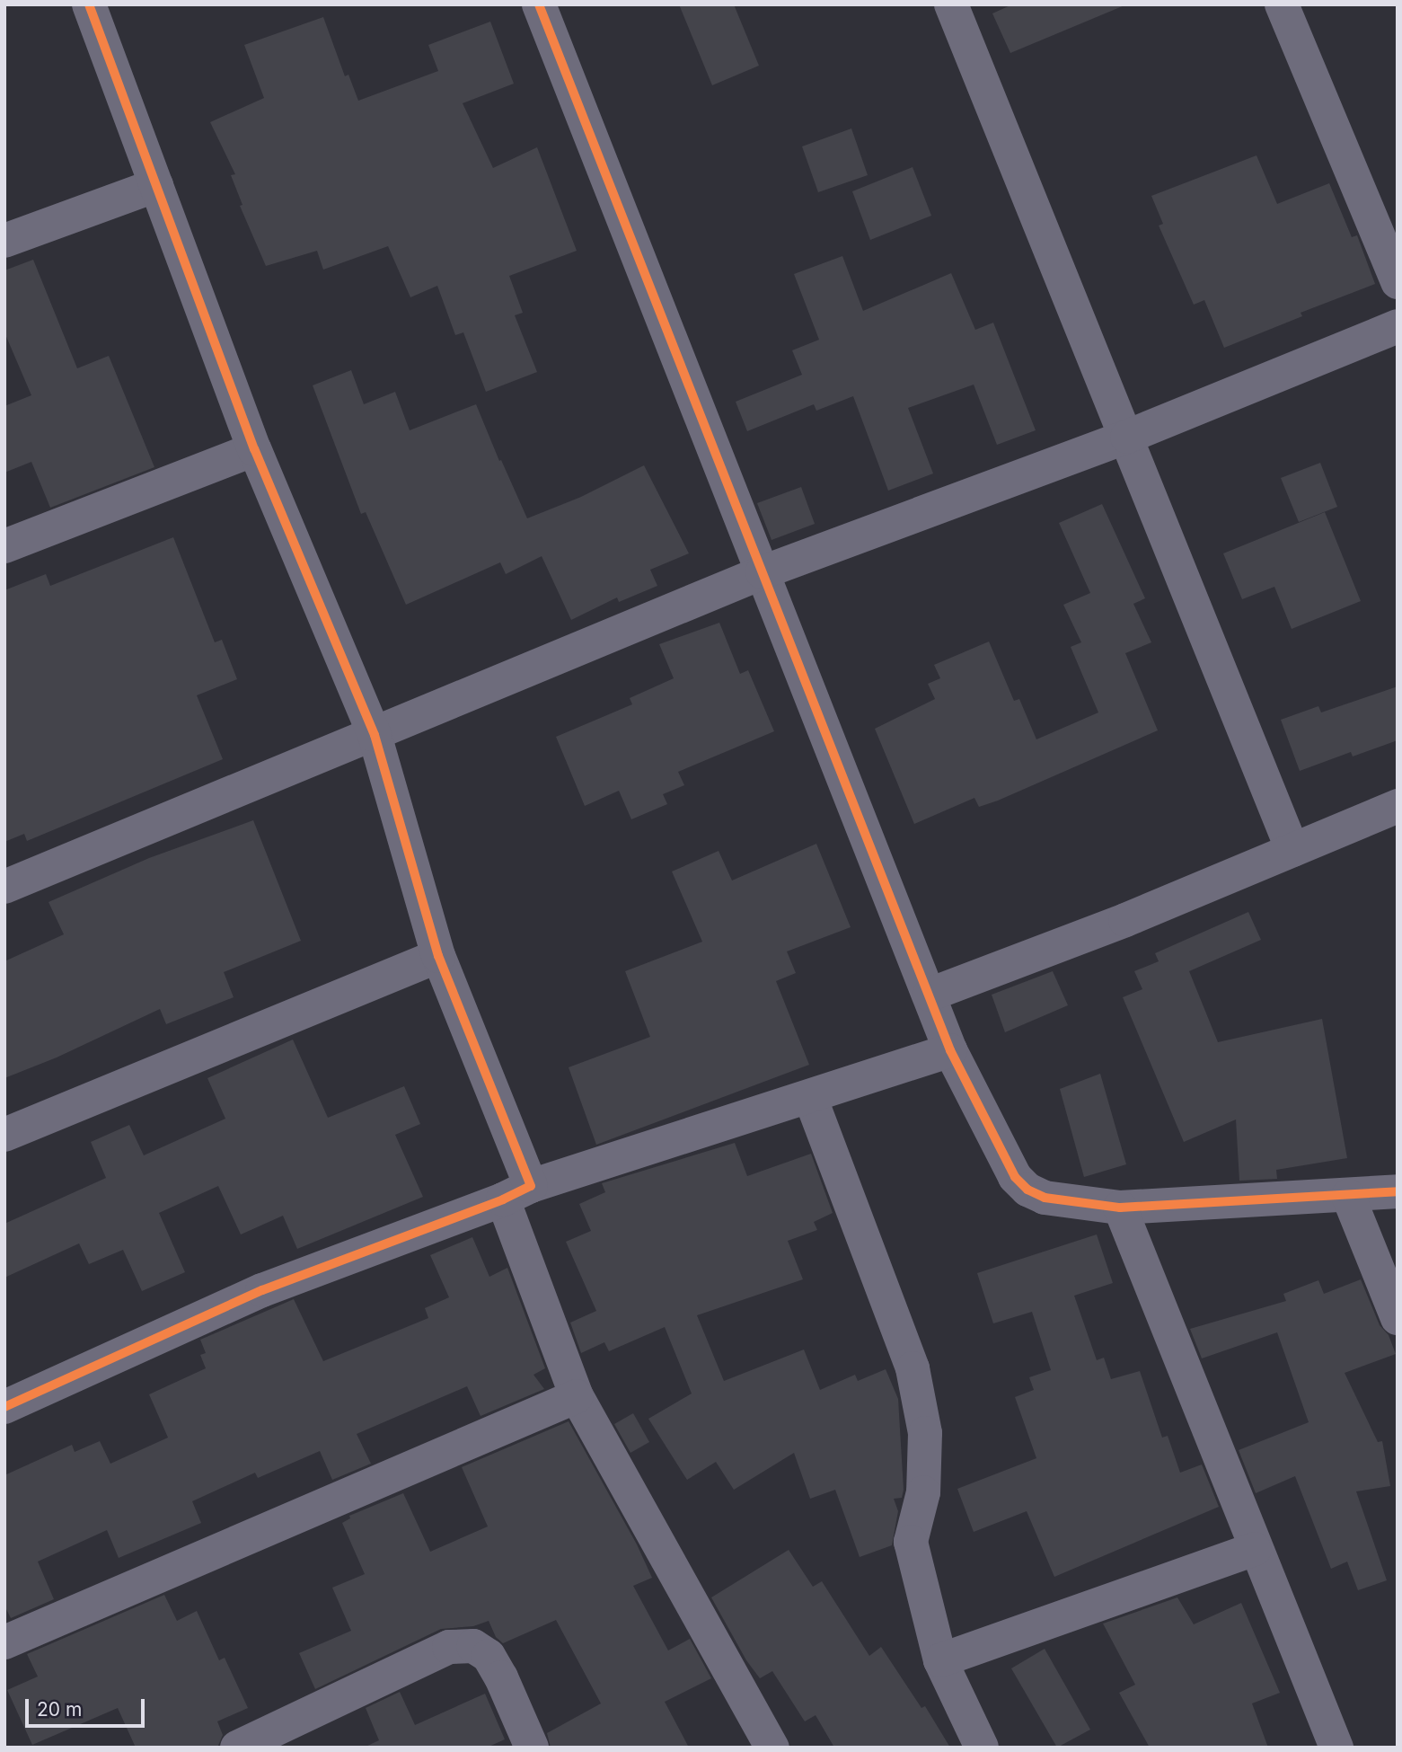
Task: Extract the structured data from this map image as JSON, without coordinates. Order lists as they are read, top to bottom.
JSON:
{
  "scale_bar": "20 m"
}
